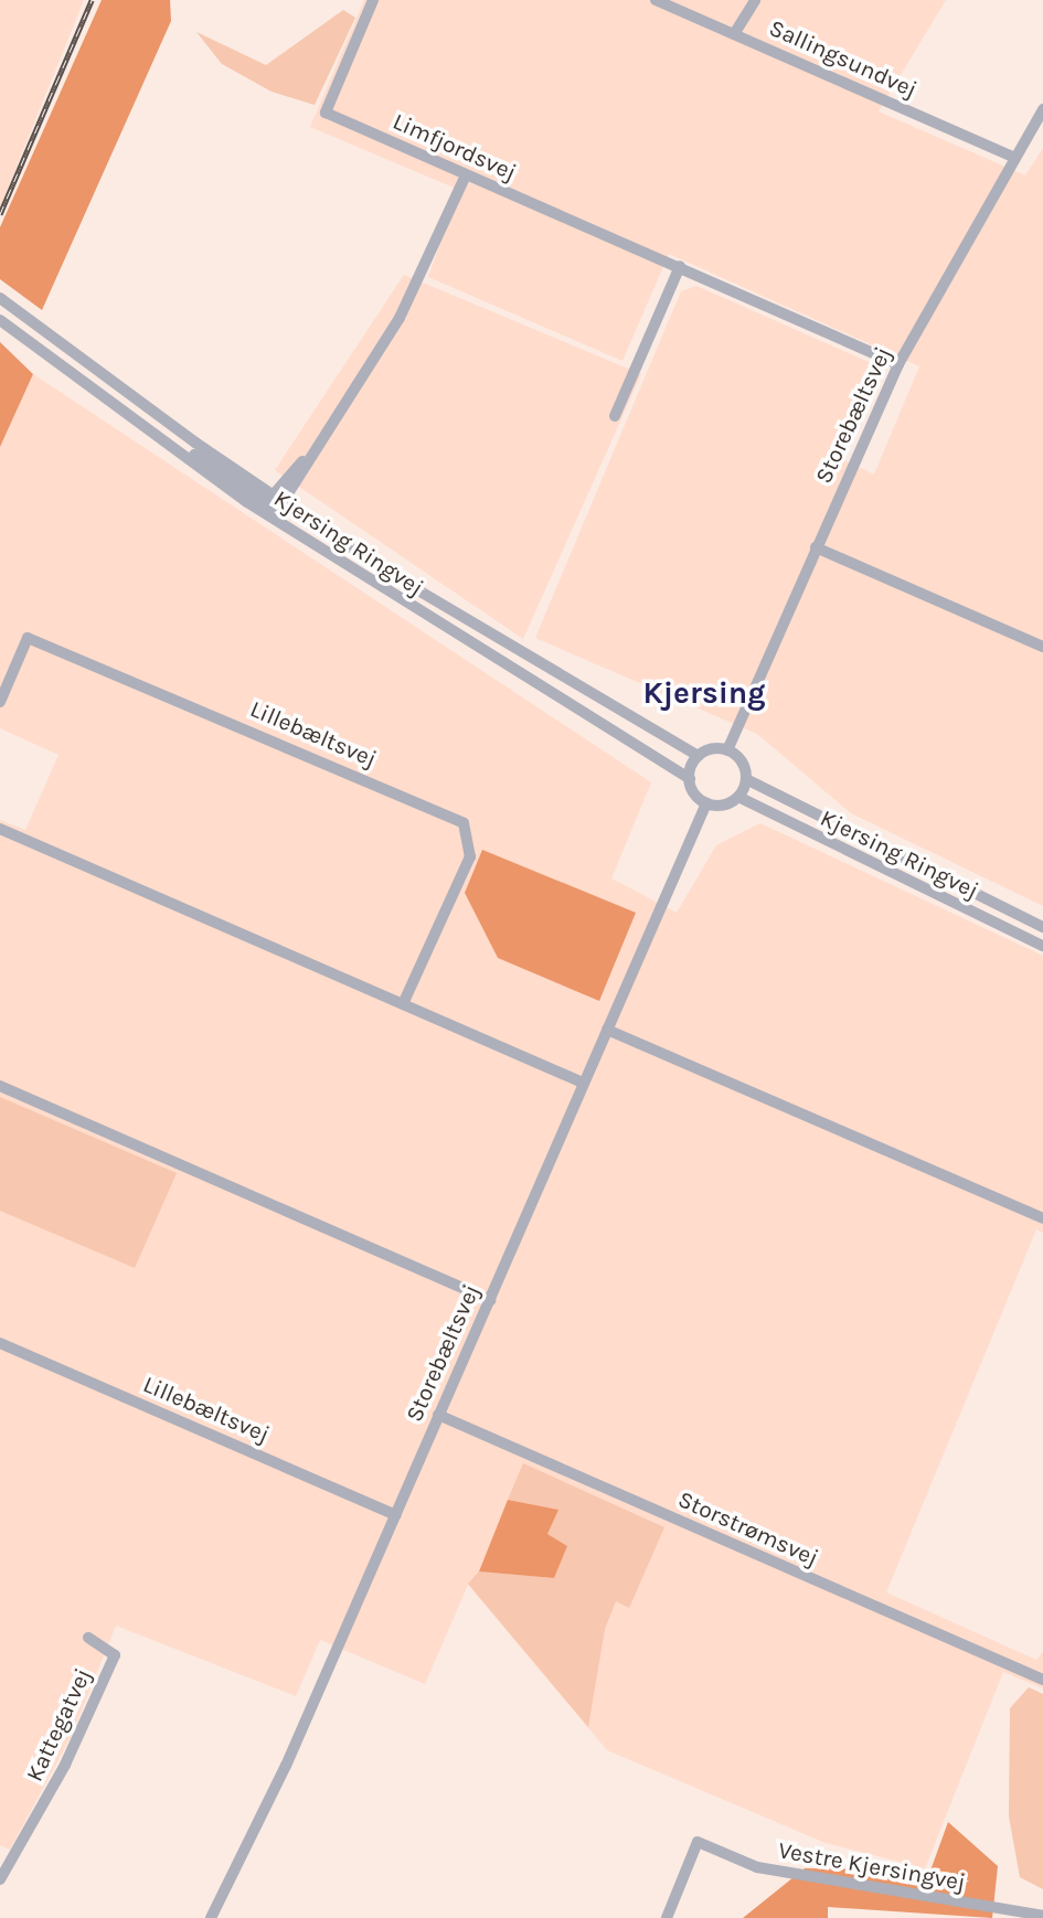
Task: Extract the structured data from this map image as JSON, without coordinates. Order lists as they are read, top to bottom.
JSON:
{
  "streets": {
    "street": [
      "Sallingsundvej",
      "Limfjordsvej",
      "Storebæltsvej",
      "Kjersing Ringvej",
      "Lillebæltsvej",
      "Storstrømsvej",
      "Kattegatvej",
      "Vestre Kjersingvej"
    ]
  },
  "crossings": [
    ["Sallingsundvej", "Storebæltsvej"],
    ["Limfjordsvej", "Storebæltsvej"],
    ["Limfjordsvej", "Kjersing Ringvej"],
    ["Storebæltsvej", "Kjersing Ringvej"],
    ["Storebæltsvej", "Lillebæltsvej"],
    ["Storebæltsvej", "Storstrømsvej"]
  ],
  "districts": ["Kjersing"]
}
